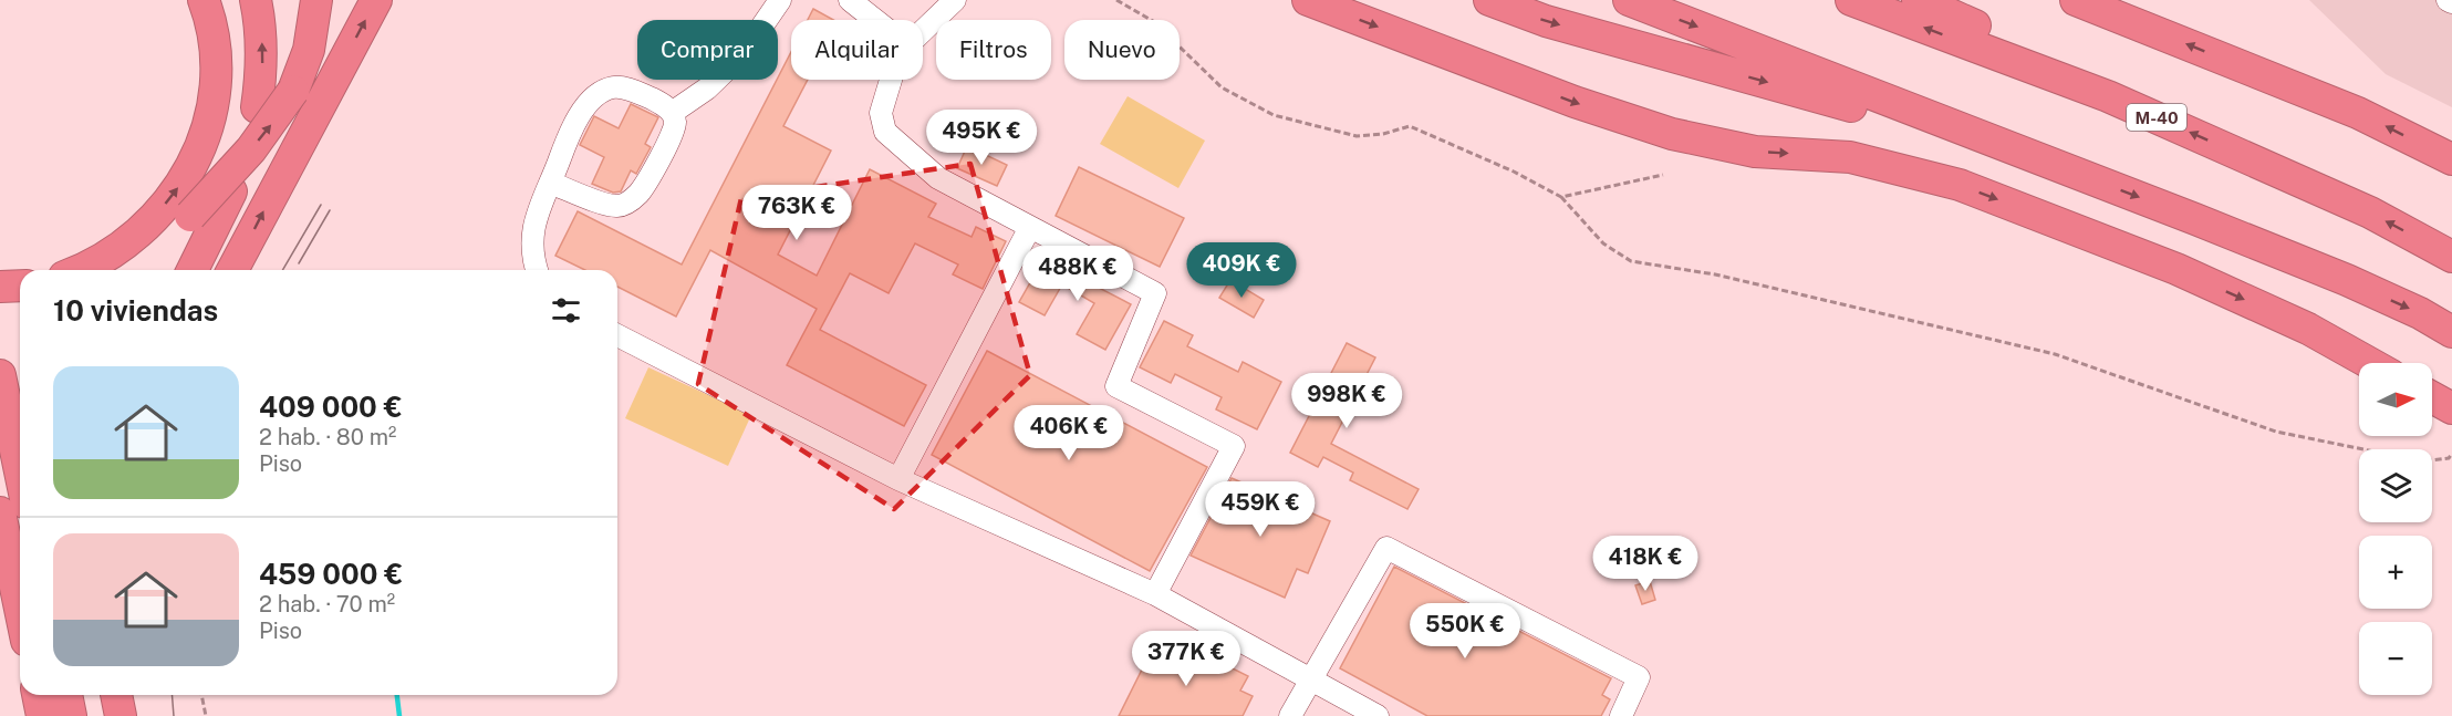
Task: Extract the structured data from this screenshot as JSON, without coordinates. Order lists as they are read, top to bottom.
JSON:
{
  "streets": {
    "highway": ["M-40"]
  },
  "north": "right",
  "page": {
    "chip": [
      "Comprar",
      "Alquilar",
      "Filtros",
      "Nuevo"
    ],
    "price": [
      "495K €",
      "763K €",
      "409K €",
      "488K €",
      "998K €",
      "406K €",
      "459K €",
      "418K €",
      "550K €",
      "377K €"
    ],
    "heading": "10 viviendas",
    "list": [
      {
        "name": "409 000 €",
        "note": "2 hab. · 80 m² · Piso"
      },
      {
        "name": "459 000 €",
        "note": "2 hab. · 70 m² · Piso"
      }
    ],
    "map_buttons": ["+", "−"]
  }
}
